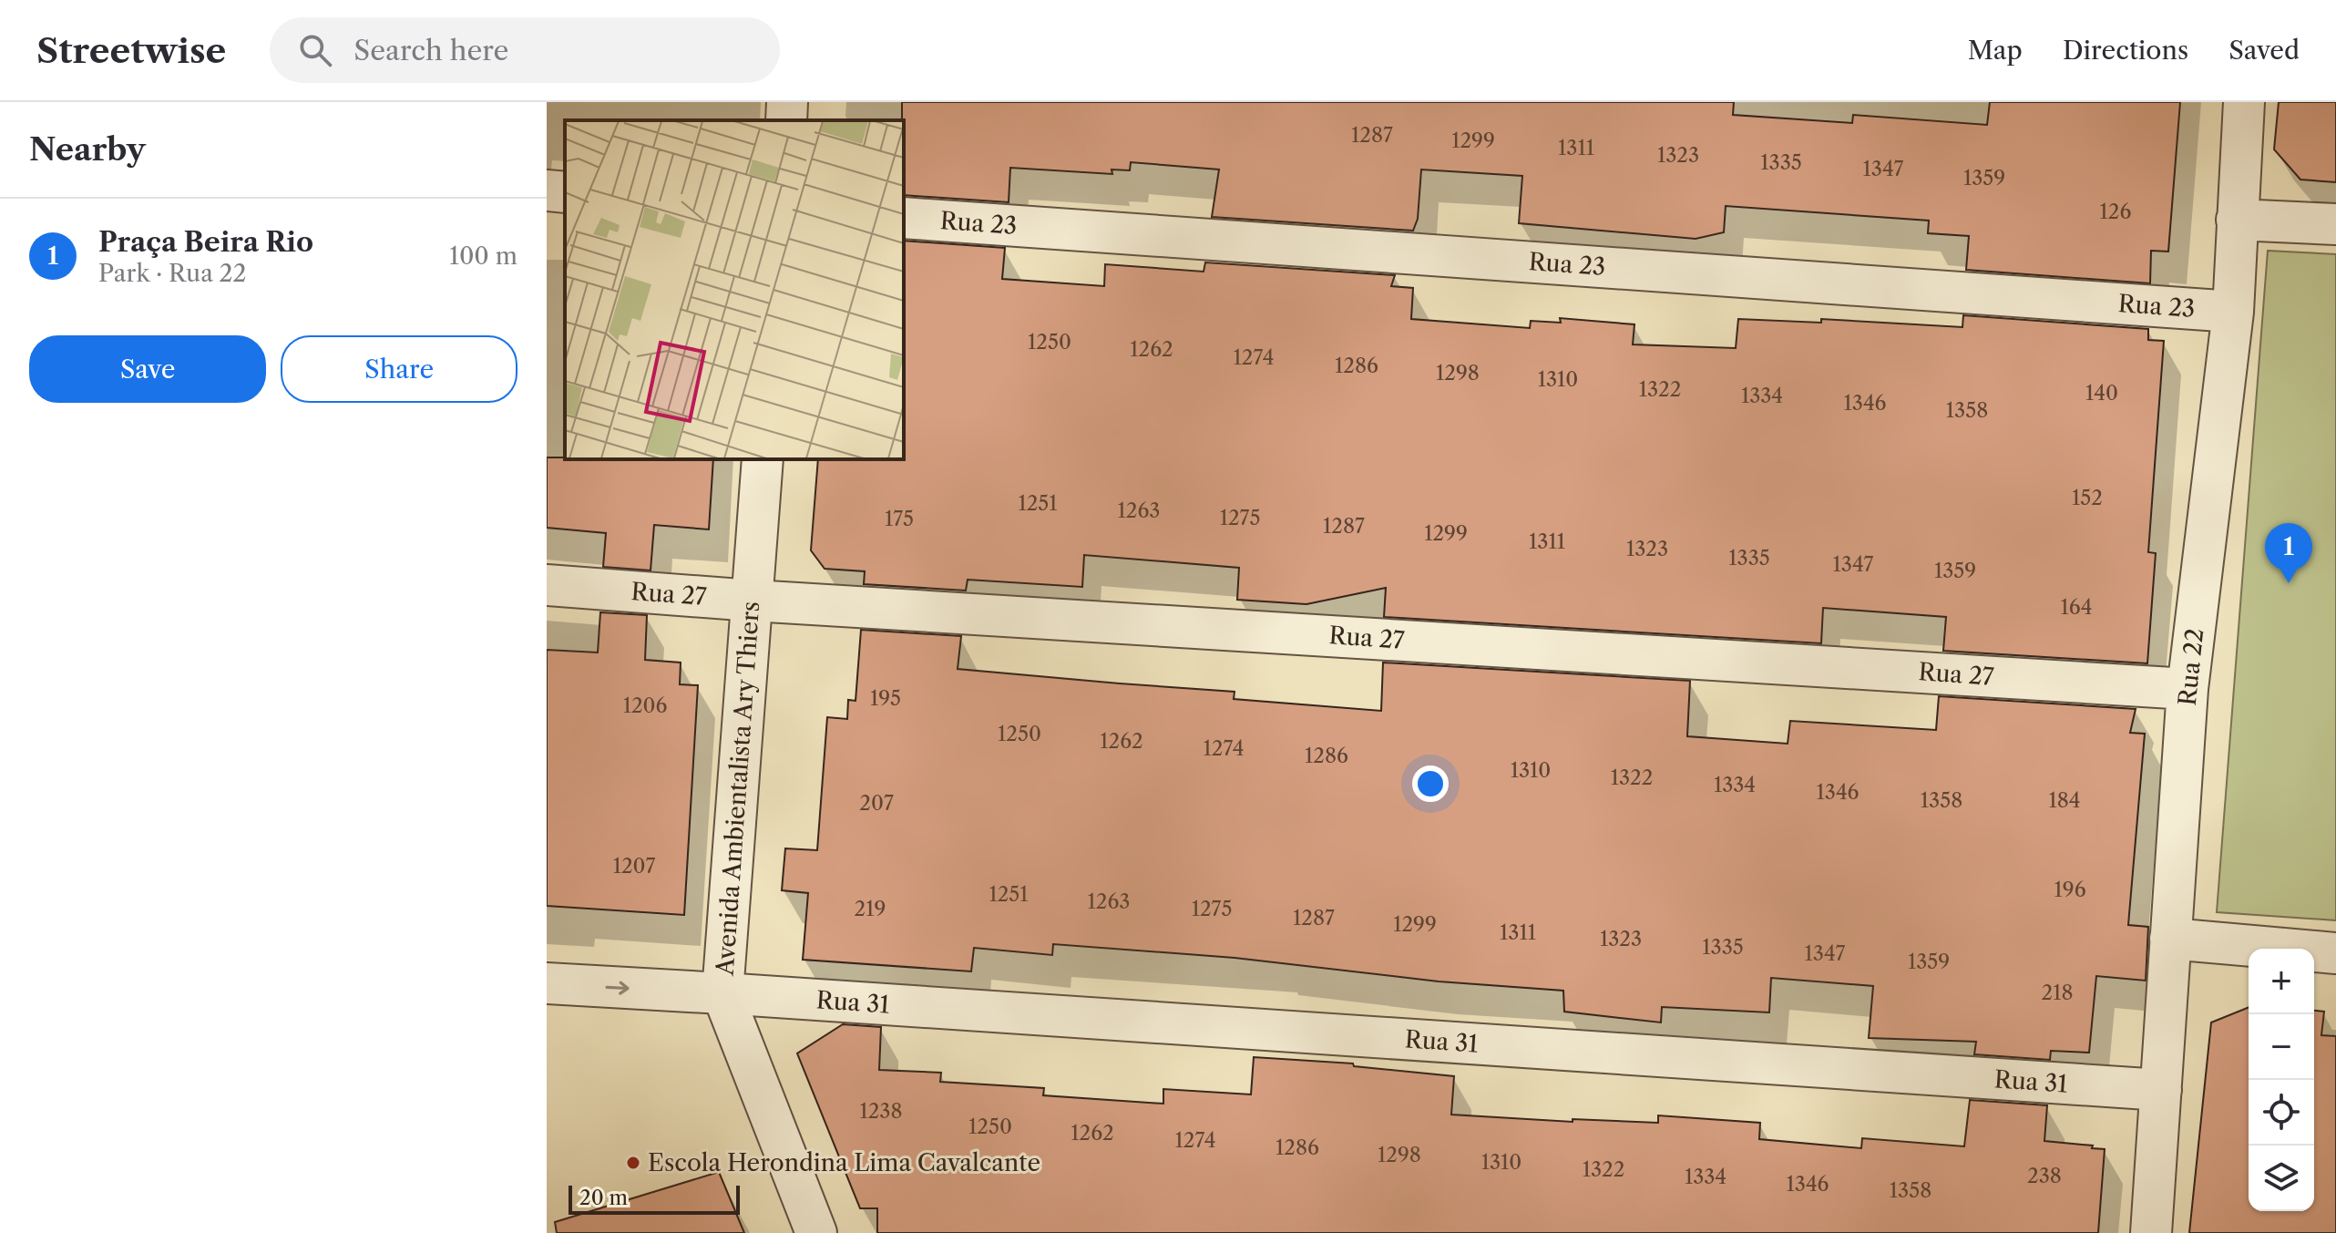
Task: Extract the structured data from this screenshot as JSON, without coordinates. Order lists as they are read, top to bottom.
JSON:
{
  "streets": {
    "street": [
      "Rua 23",
      "Rua 27",
      "Rua 22",
      "Avenida Ambientalista Ary Thiers",
      "Rua 31"
    ]
  },
  "crossings": [
    ["Rua 23", "Rua 22"],
    ["Rua 27", "Rua 22"],
    ["Rua 27", "Avenida Ambientalista Ary Thiers"],
    ["Rua 22", "Rua 31"],
    ["Avenida Ambientalista Ary Thiers", "Rua 31"]
  ],
  "places": ["Escola Herondina Lima Cavalcante"],
  "house_numbers": [
    "1287",
    "1299",
    "1311",
    "1323",
    "1335",
    "1347",
    "1359",
    "126",
    "1250",
    "1262",
    "1274",
    "1286",
    "1298",
    "1310",
    "1322",
    "140",
    "1334",
    "1346",
    "1358",
    "152",
    "1251",
    "1263",
    "1275",
    "175",
    "1287",
    "1299",
    "1311",
    "1323",
    "1335",
    "1347",
    "1359",
    "164",
    "195",
    "1206",
    "1250",
    "1262",
    "1274",
    "1286",
    "1310",
    "1322",
    "1334",
    "1346",
    "1358",
    "184",
    "207",
    "1207",
    "196",
    "1251",
    "1263",
    "219",
    "1275",
    "1287",
    "1299",
    "1311",
    "1323",
    "1335",
    "1347",
    "1359",
    "218",
    "1238",
    "1250",
    "1262",
    "1274",
    "1286",
    "1298",
    "1310",
    "1322",
    "238",
    "1334",
    "1346",
    "1358"
  ],
  "scale_bar": "20 m",
  "page": {
    "header": "Streetwise",
    "search": "Search here",
    "nav": ["Map", "Directions", "Saved"],
    "heading": "Nearby",
    "list": [
      {
        "mark": "1",
        "name": "Praça Beira Rio",
        "note": "Park · Rua 22",
        "value": "100 m"
      }
    ],
    "buttons": ["Save", "Share"],
    "pins": "1",
    "map_buttons": ["+", "−"],
    "scale": "20 m"
  }
}
